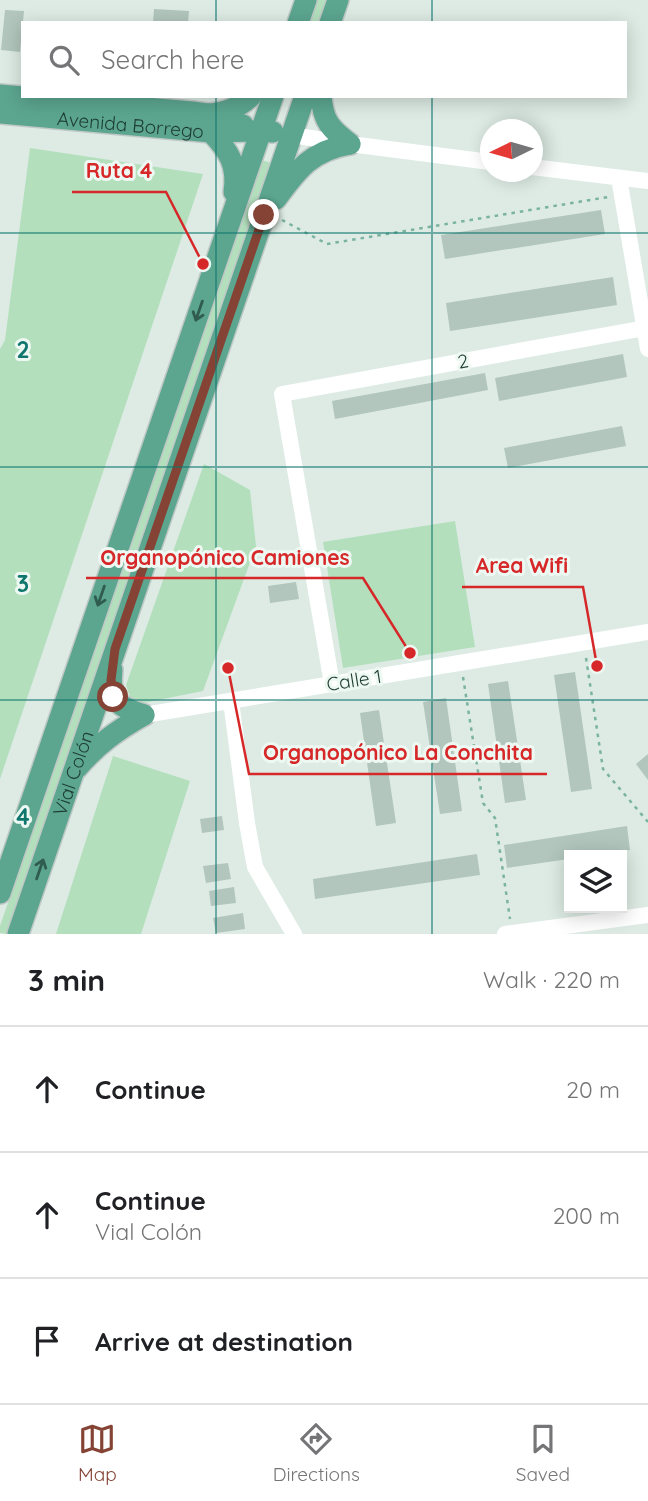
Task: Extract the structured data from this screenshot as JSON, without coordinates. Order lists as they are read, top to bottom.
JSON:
{
  "streets": {
    "main road": ["Avenida Borrego", "Vial Colón"],
    "street": ["2", "Calle 1"]
  },
  "crossings": [
    ["Avenida Borrego", "Vial Colón"],
    ["2", "Calle 1"]
  ],
  "places": [
    "Ruta 4",
    "Organopónico Camiones",
    "Area Wifi",
    "Organopónico La Conchita"
  ],
  "north": "left",
  "page": {
    "search": "Search here",
    "heading": ["3 min", "Walk · 220 m"],
    "list": [
      ["Continue", "20 m"],
      ["Continue", "Vial Colón", "200 m"],
      "Arrive at destination"
    ],
    "nav": ["Map", "Directions", "Saved"]
  },
  "grid": {
    "rows": ["2", "3", "4"]
  }
}
